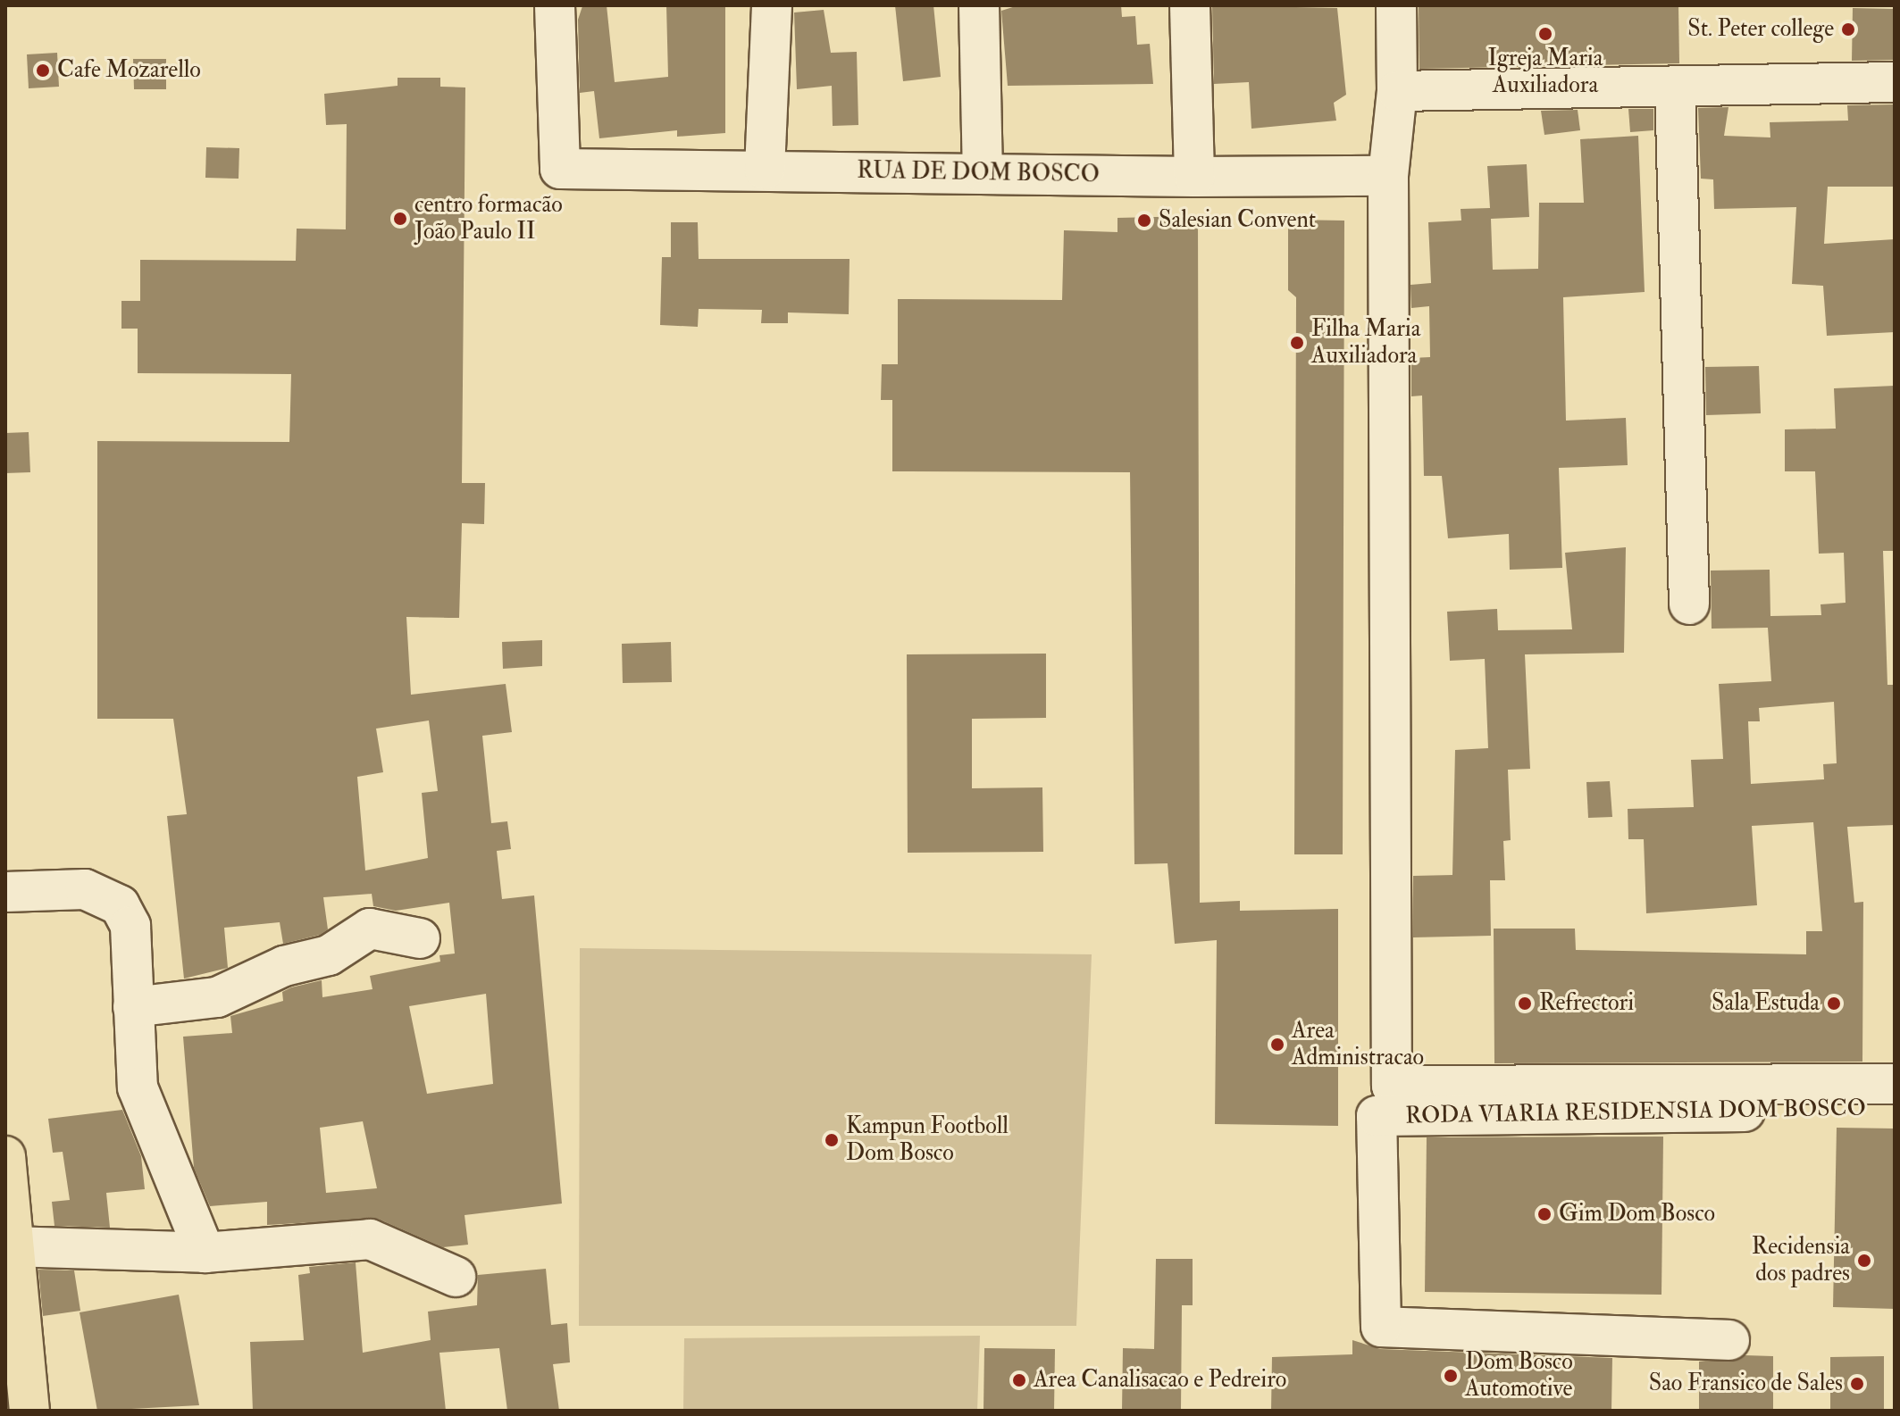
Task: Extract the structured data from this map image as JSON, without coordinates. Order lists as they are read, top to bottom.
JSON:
{
  "streets": {
    "street": ["RUA DE DOM BOSCO", "RODA VIARIA RESIDENSIA DOM BOSCO"]
  },
  "places": [
    "St. Peter college",
    "Igreja Maria Auxiliadora",
    "Cafe Mozarello",
    "centro formacão João Paulo II",
    "Salesian Convent",
    "Filha Maria Auxiliadora",
    "Refrectori",
    "Sala Estuda",
    "Area Administracao",
    "Kampun Footboll Dom Bosco",
    "Gim Dom Bosco",
    "Recidensia dos padres",
    "Dom Bosco Automotive",
    "Area Canalisacao e Pedreiro",
    "Sao Fransico de Sales"
  ]
}
